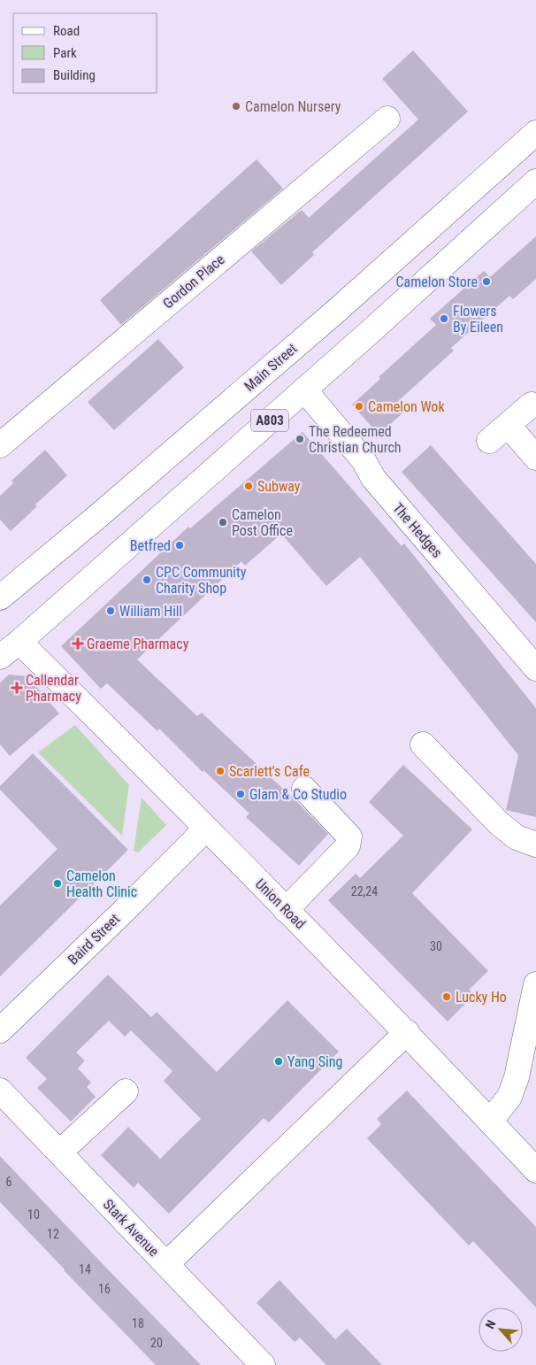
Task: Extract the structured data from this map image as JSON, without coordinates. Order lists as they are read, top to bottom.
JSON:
{
  "streets": {
    "street": [
      "Gordon Place",
      "Main Street",
      "A803",
      "The Hedges",
      "Union Road",
      "Baird Street",
      "Stark Avenue"
    ]
  },
  "crossings": [
    ["A803", "The Hedges"],
    ["A803", "Union Road"],
    ["Union Road", "Baird Street"]
  ],
  "places": {
    "other": [
      "Camelon Nursery",
      "Camelon Store",
      "Flowers By Eileen",
      "Camelon Wok",
      "The Redeemed Christian Church",
      "Subway",
      "Camelon Post Office",
      "Betfred",
      "CPC Community Charity Shop",
      "William Hill",
      "Scarlett's Cafe",
      "Glam & Co Studio",
      "Camelon Health Clinic",
      "Lucky Ho",
      "Yang Sing"
    ],
    "health": ["Graeme Pharmacy", "Callendar Pharmacy"]
  },
  "house_numbers": [
    "22,24",
    "30",
    "6",
    "10",
    "12",
    "14",
    "16",
    "18",
    "20"
  ],
  "legend": ["Road", "Park", "Building"],
  "north": "top left"
}
